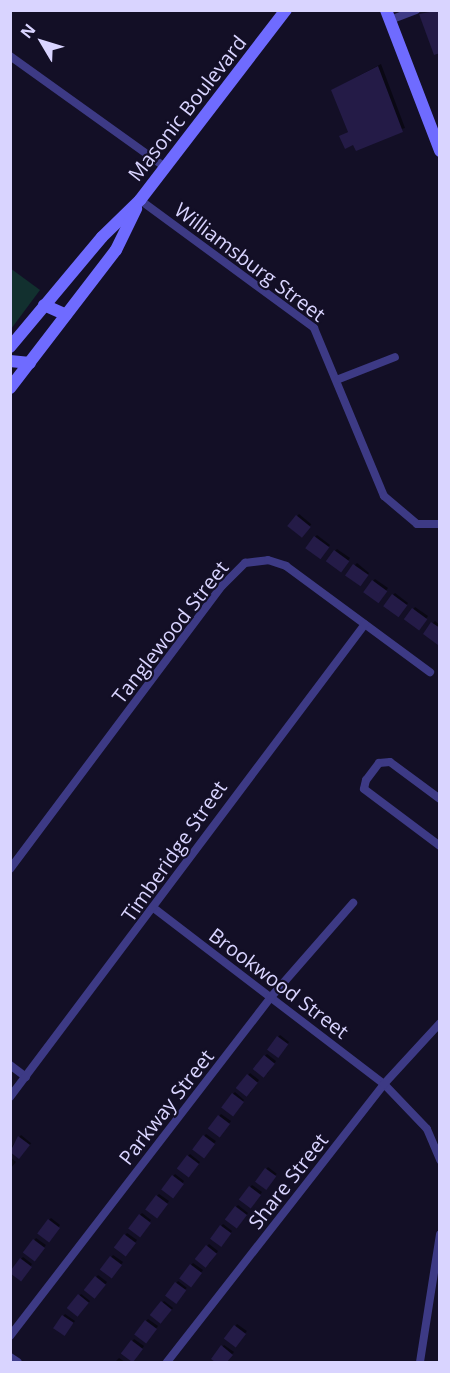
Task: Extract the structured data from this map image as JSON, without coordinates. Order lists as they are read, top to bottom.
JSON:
{
  "streets": {
    "main road": ["Masonic Boulevard"],
    "street": [
      "Williamsburg Street",
      "Tanglewood Street",
      "Timberidge Street",
      "Brookwood Street",
      "Parkway Street",
      "Share Street"
    ]
  },
  "crossings": [
    ["Masonic Boulevard", "Williamsburg Street"],
    ["Tanglewood Street", "Timberidge Street"],
    ["Timberidge Street", "Brookwood Street"],
    ["Brookwood Street", "Parkway Street"],
    ["Brookwood Street", "Share Street"]
  ],
  "north": "top left"
}
